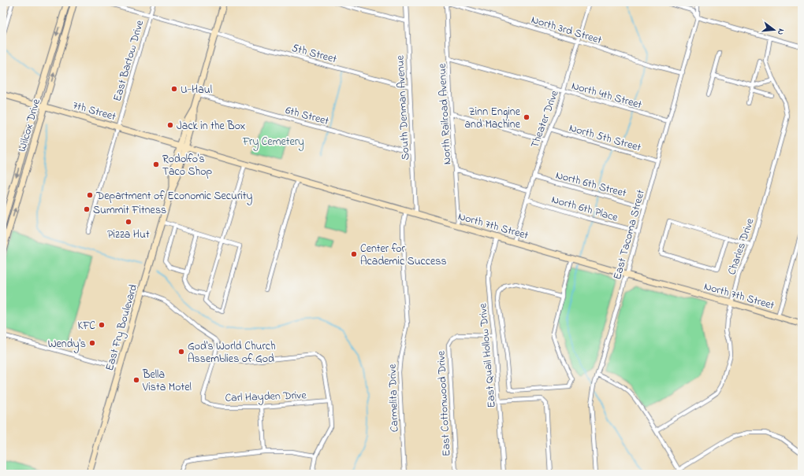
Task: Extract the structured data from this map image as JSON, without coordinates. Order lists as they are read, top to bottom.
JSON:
{
  "streets": {
    "main road": [
      "7th Street",
      "Wilcox Drive",
      "North 7th Street",
      "East Fry Boulevard"
    ],
    "street": [
      "North 3rd Street",
      "5th Street",
      "East Bartow Drive",
      "North 4th Street",
      "South Denman Avenue",
      "North Railroad Avenue",
      "6th Street",
      "Theater Drive",
      "North 5th Street",
      "North 6th Street",
      "North 6th Place",
      "East Tacoma Street",
      "Charles Drive",
      "East Quail Hollow Drive",
      "Carl Hayden Drive",
      "Carmelita Drive",
      "East Cottonwood Drive"
    ]
  },
  "crossings": [
    ["North 3rd Street", "North Railroad Avenue"],
    ["North 3rd Street", "Theater Drive"],
    ["North 3rd Street", "East Tacoma Street"],
    ["5th Street", "East Bartow Drive"],
    ["5th Street", "South Denman Avenue"],
    ["5th Street", "East Fry Boulevard"],
    ["East Bartow Drive", "7th Street"],
    ["North 4th Street", "North Railroad Avenue"],
    ["North 4th Street", "Theater Drive"],
    ["North 4th Street", "East Tacoma Street"],
    ["South Denman Avenue", "6th Street"],
    ["South Denman Avenue", "North 7th Street"],
    ["7th Street", "Wilcox Drive"],
    ["7th Street", "North 7th Street"],
    ["7th Street", "East Fry Boulevard"],
    ["North Railroad Avenue", "North 7th Street"],
    ["6th Street", "East Fry Boulevard"],
    ["Theater Drive", "North 5th Street"],
    ["Theater Drive", "North 6th Street"],
    ["Theater Drive", "North 6th Place"],
    ["Theater Drive", "North 7th Street"],
    ["North 5th Street", "East Tacoma Street"],
    ["North 6th Street", "East Tacoma Street"],
    ["North 6th Place", "East Tacoma Street"],
    ["North 7th Street", "East Tacoma Street"],
    ["North 7th Street", "Charles Drive"],
    ["North 7th Street", "East Fry Boulevard"],
    ["North 7th Street", "East Quail Hollow Drive"],
    ["North 7th Street", "Carmelita Drive"],
    ["East Quail Hollow Drive", "East Cottonwood Drive"]
  ],
  "parks": ["Fry Cemetery"],
  "places": [
    "U-Haul",
    "Zinn Engine and Machine",
    "Jack in the Box",
    "Rodolfo's Taco Shop",
    "Department of Economic Security",
    "Summit Fitness",
    "Pizza Hut",
    "Center for Academic Success",
    "KFC",
    "Wendy's",
    "God's World Church Assemblies of God",
    "Bella Vista Motel"
  ],
  "north": "right"
}
